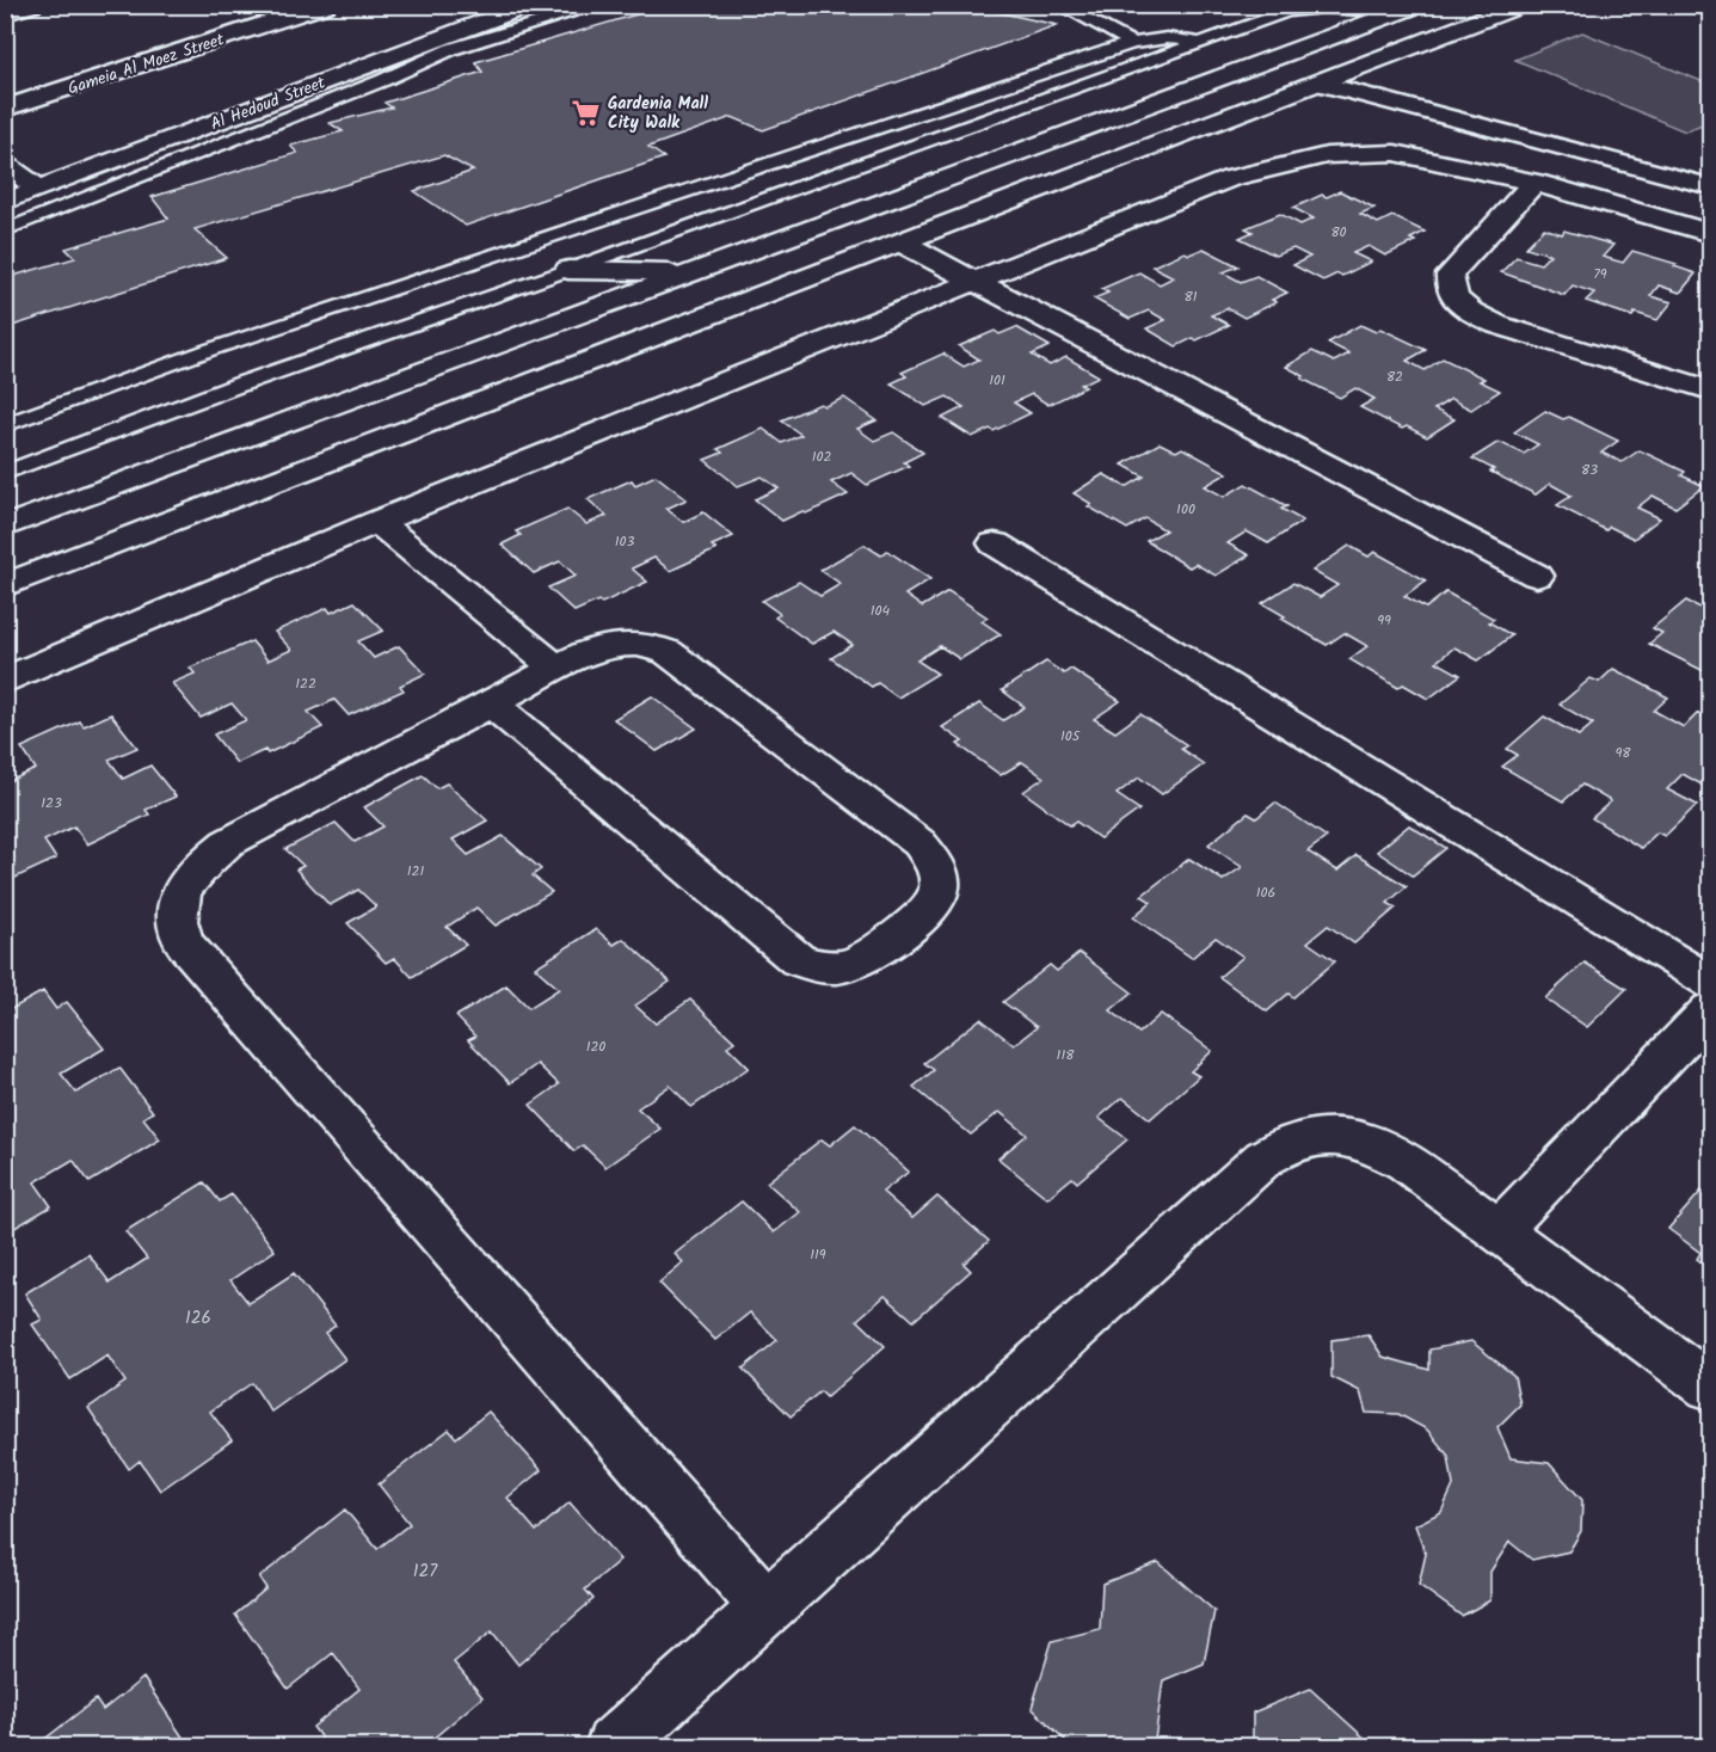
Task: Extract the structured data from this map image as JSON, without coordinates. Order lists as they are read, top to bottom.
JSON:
{
  "streets": {
    "street": ["Gameia Al Moez Street", "Al Hedoud Street"]
  },
  "places": {
    "supermarket": ["Gardenia Mall City Walk"]
  },
  "house_numbers": [
    "80",
    "79",
    "81",
    "82",
    "101",
    "102",
    "83",
    "100",
    "103",
    "104",
    "99",
    "122",
    "105",
    "98",
    "123",
    "121",
    "106",
    "120",
    "118",
    "119",
    "126",
    "127"
  ]
}
